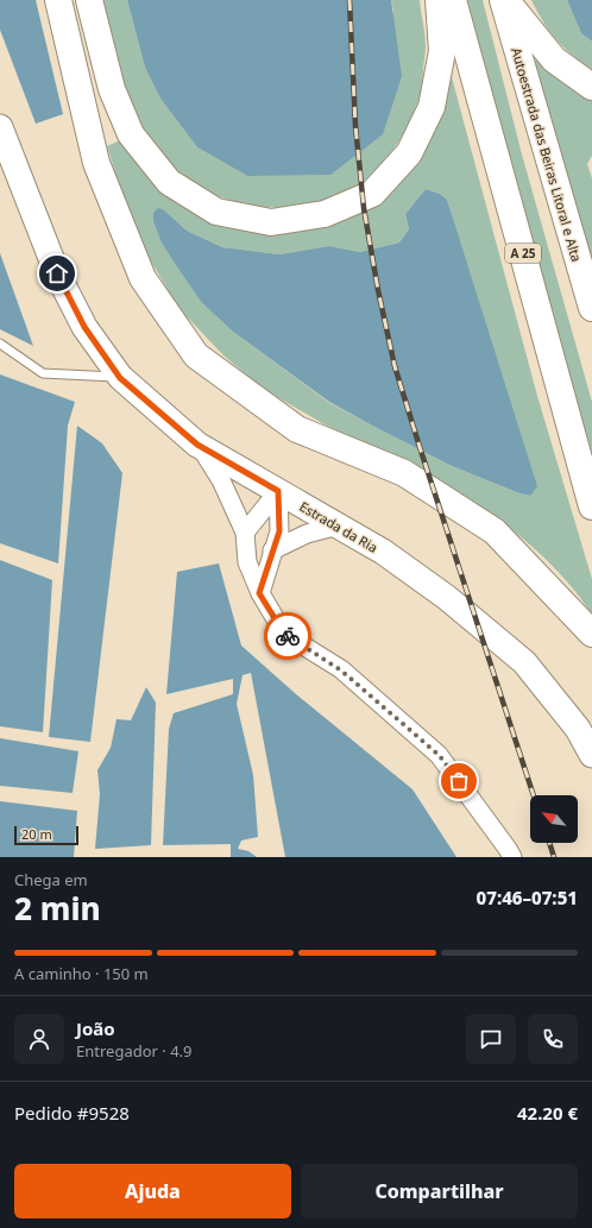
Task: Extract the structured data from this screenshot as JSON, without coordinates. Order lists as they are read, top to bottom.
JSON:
{
  "streets": {
    "highway": ["Autoestrada das Beiras Litoral e Alta", "A 25"],
    "street": ["Estrada da Ria"]
  },
  "scale_bar": "20 m",
  "north": "top left",
  "page": {
    "scale": "20 m",
    "heading": ["2 min", "Chega em", "07:46–07:51"],
    "panel": [
      "João",
      "Entregador · 4.9",
      "Pedido #9528",
      "42.20 €"
    ],
    "bar": "A caminho · 150 m",
    "buttons": ["Ajuda", "Compartilhar"]
  }
}
